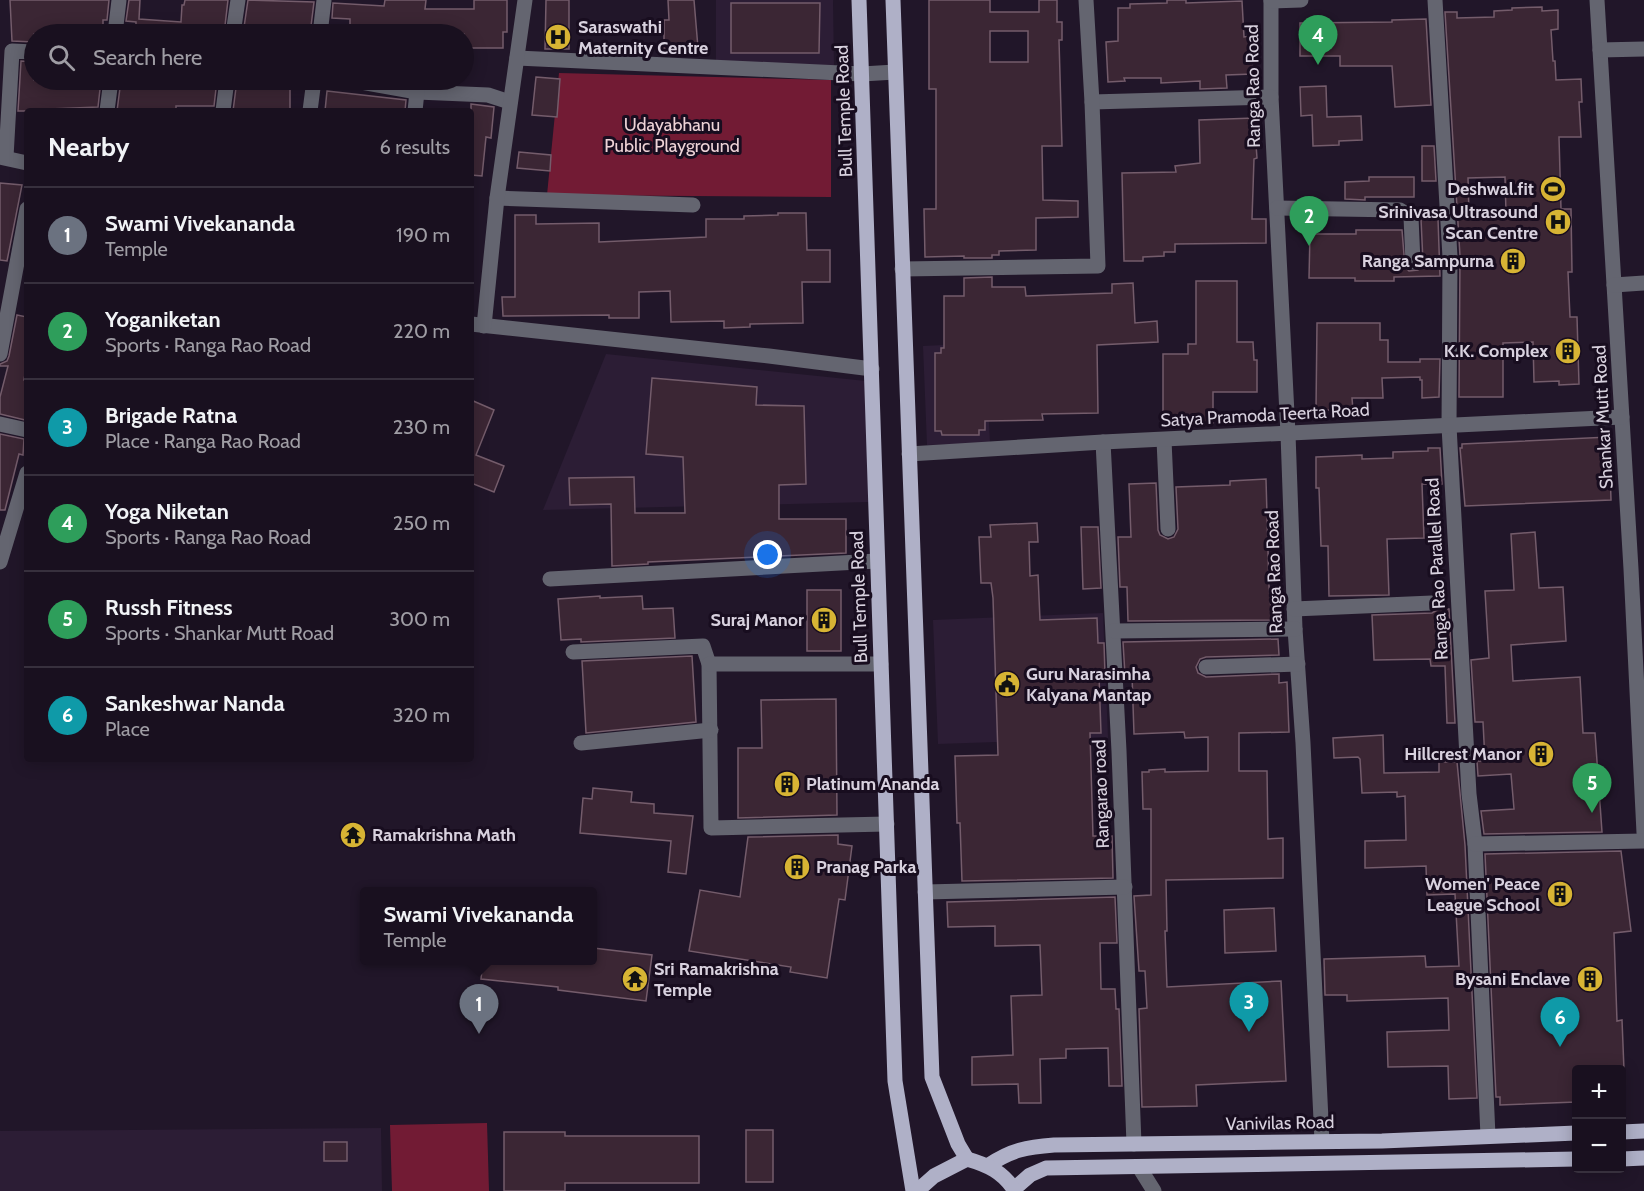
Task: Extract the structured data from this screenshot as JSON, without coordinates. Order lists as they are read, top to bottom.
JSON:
{
  "streets": {
    "main road": ["Bull Temple Road", "Vanivilas Road"],
    "street": [
      "Ranga Rao Road",
      "Satya Pramoda Teerta Road",
      "Shankar Mutt Road",
      "Ranga Rao Parallel Road",
      "Rangarao road"
    ]
  },
  "crossings": [
    ["Ranga Rao Road", "Satya Pramoda Teerta Road"],
    ["Ranga Rao Road", "Vanivilas Road"],
    ["Satya Pramoda Teerta Road", "Shankar Mutt Road"],
    ["Satya Pramoda Teerta Road", "Ranga Rao Parallel Road"],
    ["Satya Pramoda Teerta Road", "Rangarao road"],
    ["Ranga Rao Parallel Road", "Vanivilas Road"],
    ["Rangarao road", "Vanivilas Road"]
  ],
  "parks": ["Udayabhanu Public Playground"],
  "places": {
    "hospital": ["Saraswathi Maternity Centre", "Srinivasa Ultrasound Scan Centre"],
    "sports": ["Deshwal.fit"],
    "building": [
      "Ranga Sampurna",
      "K.K. Complex",
      "Suraj Manor",
      "Hillcrest Manor",
      "Platinum Ananda",
      "Pranag Parka",
      "Women' Peace League School",
      "Bysani Enclave"
    ],
    "public building": ["Guru Narasimha Kalyana Mantap"],
    "temple": ["Ramakrishna Math", "Sri Ramakrishna Temple"]
  },
  "page": {
    "pins": [
      "4",
      "2",
      "5",
      "3",
      "1",
      "6"
    ],
    "search": "Search here",
    "heading": ["Nearby", "6 results"],
    "list": [
      {
        "mark": "1",
        "name": "Swami Vivekananda",
        "note": "Temple",
        "value": "190 m"
      },
      {
        "mark": "2",
        "name": "Yoganiketan",
        "note": "Sports · Ranga Rao Road",
        "value": "220 m"
      },
      {
        "mark": "3",
        "name": "Brigade Ratna",
        "note": "Place · Ranga Rao Road",
        "value": "230 m"
      },
      {
        "mark": "4",
        "name": "Yoga Niketan",
        "note": "Sports · Ranga Rao Road",
        "value": "250 m"
      },
      {
        "mark": "5",
        "name": "Russh Fitness",
        "note": "Sports · Shankar Mutt Road",
        "value": "300 m"
      },
      {
        "mark": "6",
        "name": "Sankeshwar Nanda",
        "note": "Place",
        "value": "320 m"
      }
    ],
    "popup": ["Swami Vivekananda", "Temple"],
    "map_buttons": ["+", "−"]
  }
}
